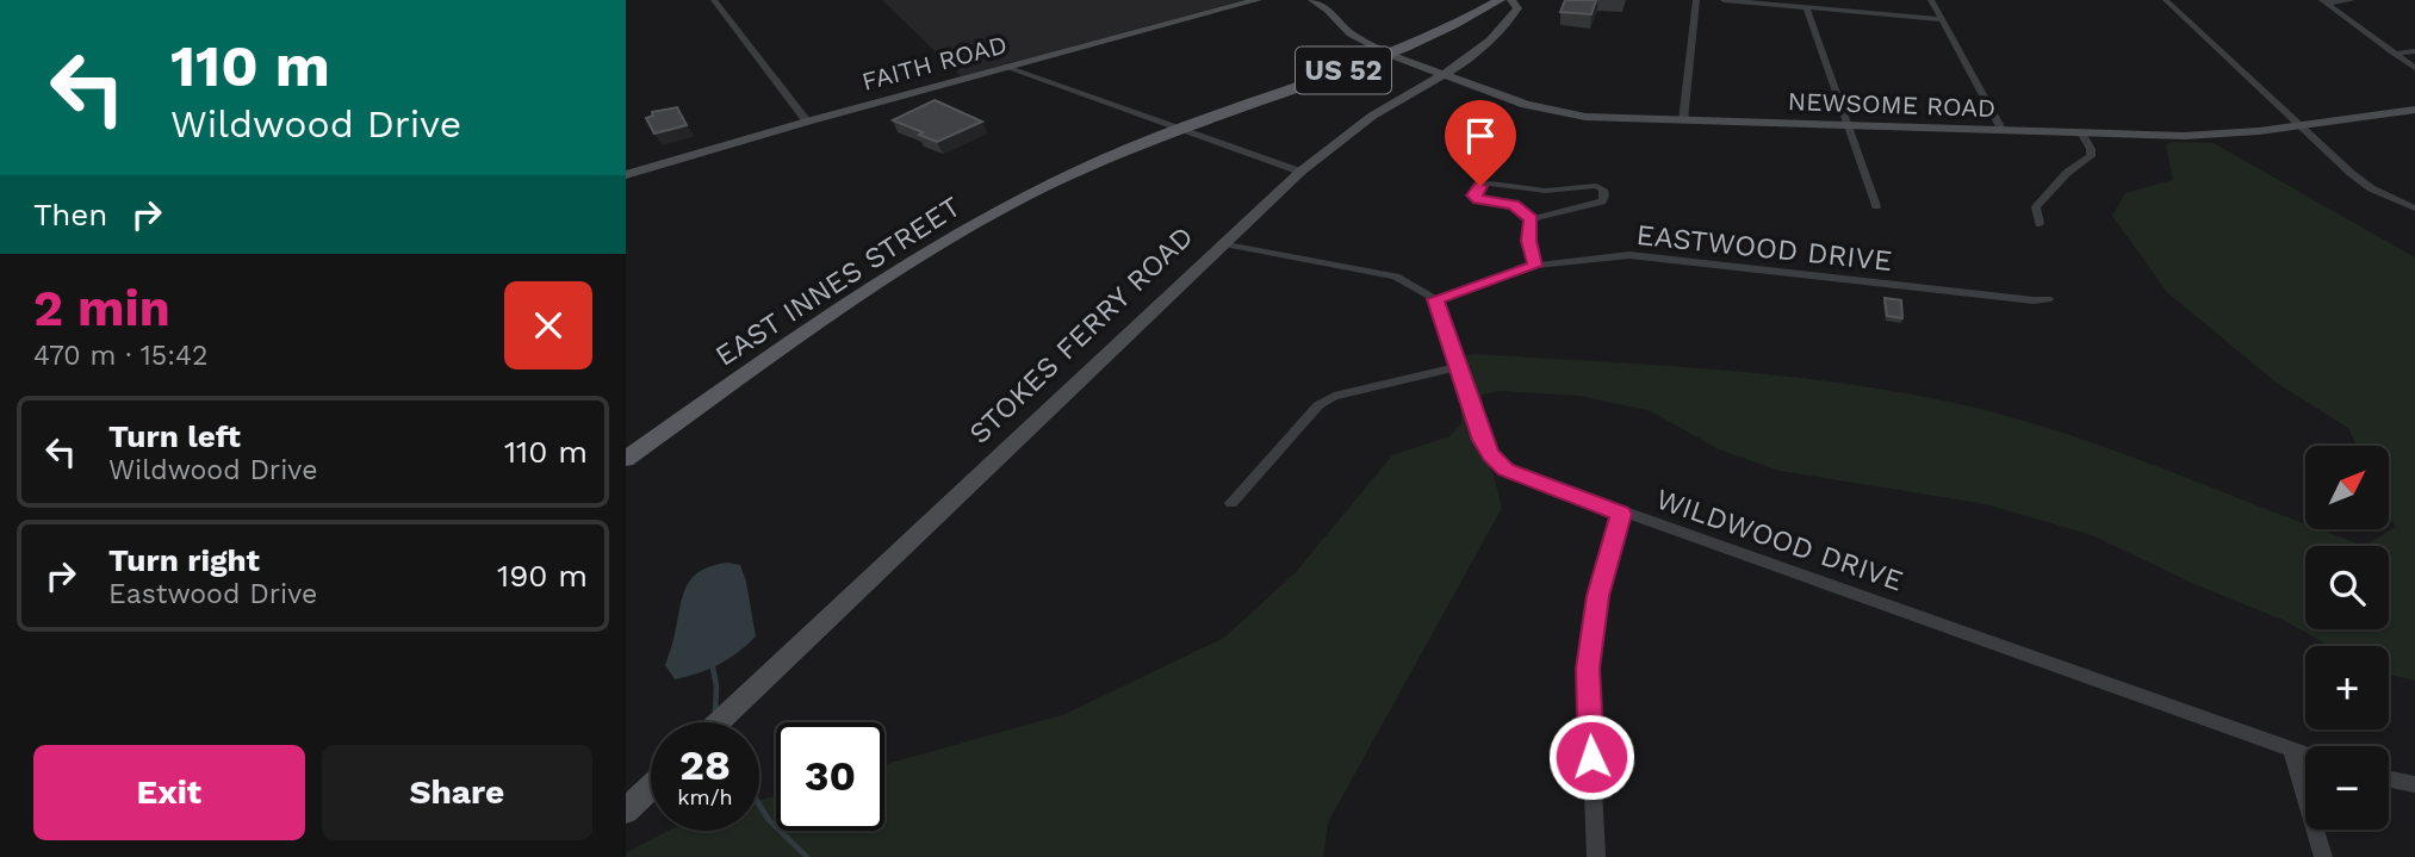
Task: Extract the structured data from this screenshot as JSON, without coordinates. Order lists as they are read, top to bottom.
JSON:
{
  "streets": {
    "main road": ["US 52", "EAST INNES STREET"],
    "street": [
      "FAITH ROAD",
      "NEWSOME ROAD",
      "EASTWOOD DRIVE",
      "STOKES FERRY ROAD",
      "WILDWOOD DRIVE"
    ]
  },
  "crossings": [
    ["NEWSOME ROAD", "EAST INNES STREET"],
    ["NEWSOME ROAD", "STOKES FERRY ROAD"],
    ["EASTWOOD DRIVE", "WILDWOOD DRIVE"]
  ],
  "north": "top right",
  "page": {
    "turn": ["110 m", "Wildwood Drive"],
    "then": "Then",
    "heading": ["2 min", "470 m · 15:42"],
    "list": [
      {
        "name": "Turn left",
        "note": "Wildwood Drive",
        "value": "110 m"
      },
      {
        "name": "Turn right",
        "note": "Eastwood Drive",
        "value": "190 m"
      }
    ],
    "map_buttons": ["+", "−"],
    "speed": "28 km/h",
    "limit": "30",
    "buttons": ["Exit", "Share"]
  }
}
